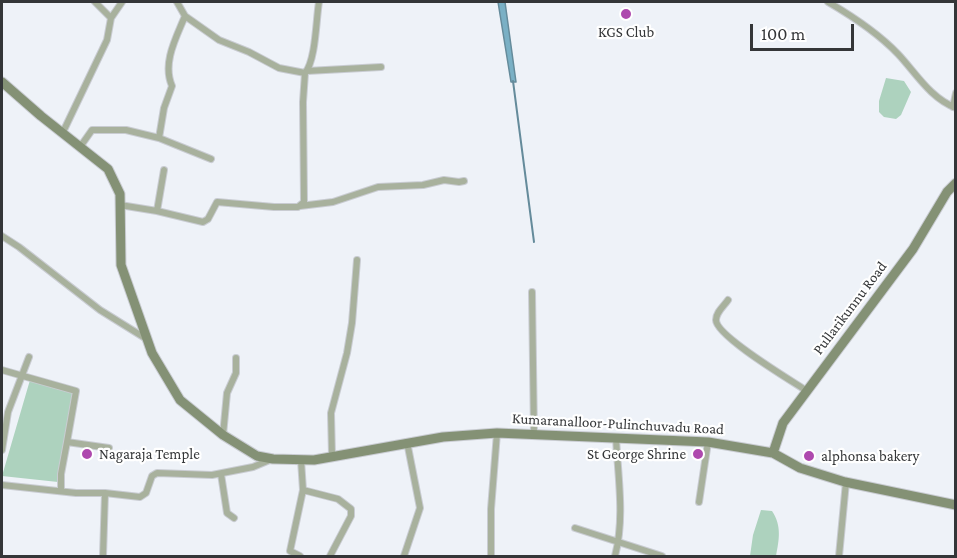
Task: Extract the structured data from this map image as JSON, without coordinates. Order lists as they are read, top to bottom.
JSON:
{
  "streets": {
    "main road": ["Pullarikunnu Road", "Kumaranalloor-Pulinchuvadu Road"]
  },
  "crossings": [
    ["Pullarikunnu Road", "Kumaranalloor-Pulinchuvadu Road"]
  ],
  "places": [
    "KGS Club",
    "Nagaraja Temple",
    "St George Shrine",
    "alphonsa bakery"
  ],
  "scale_bar": "100 m"
}
